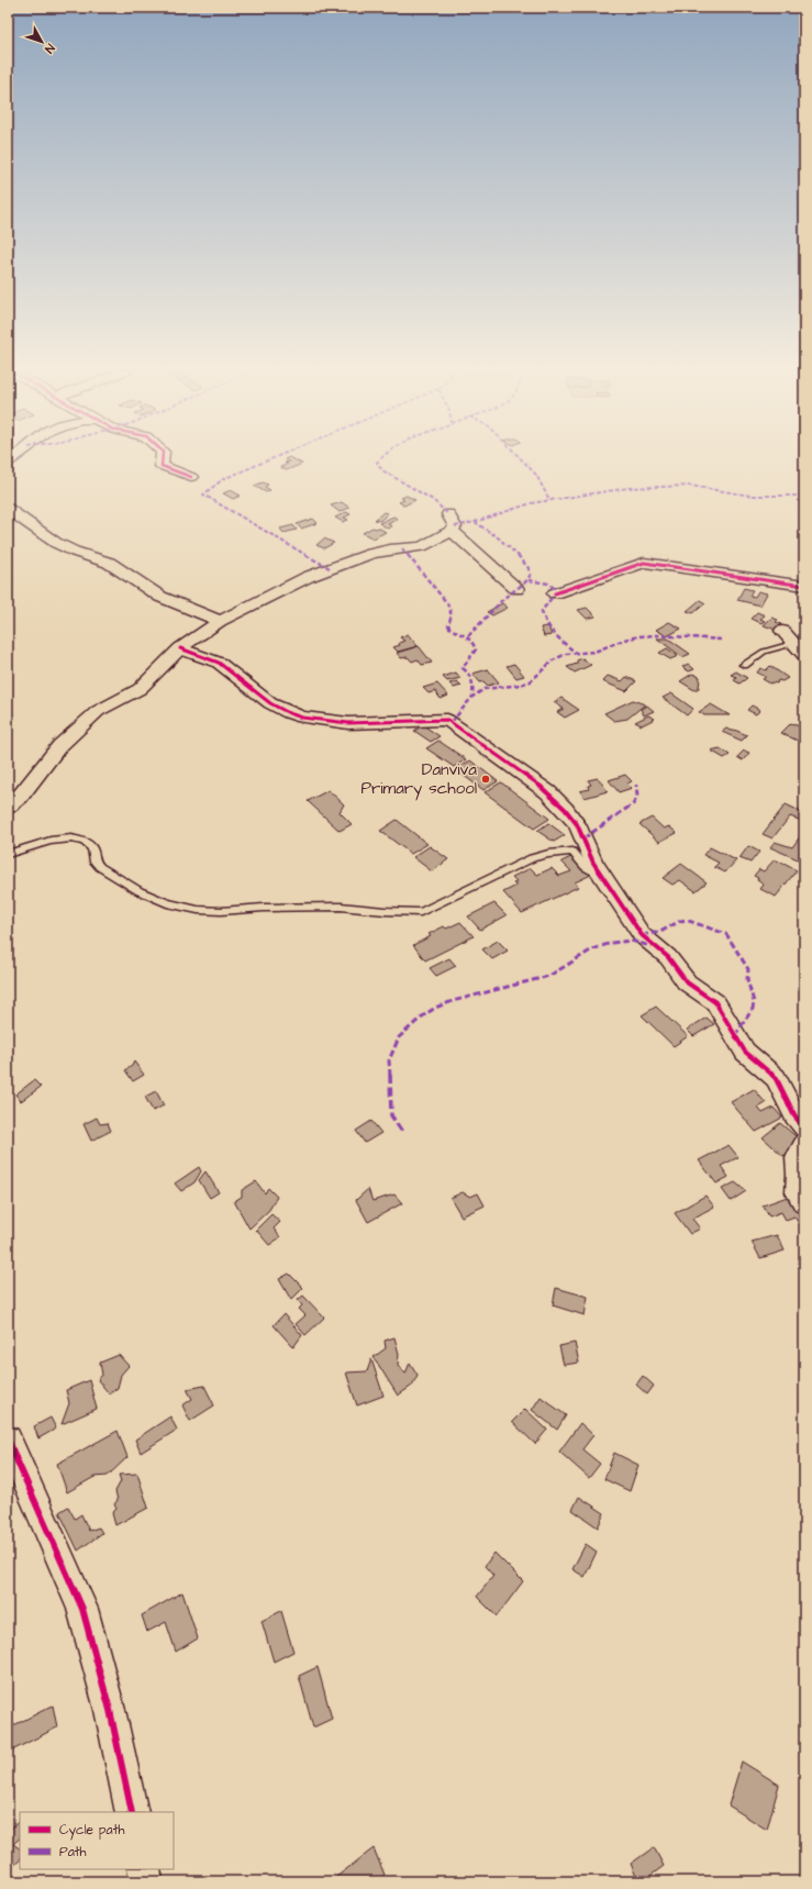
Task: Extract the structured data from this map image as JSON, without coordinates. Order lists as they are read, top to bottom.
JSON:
{
  "places": ["Danviva Primary school"],
  "legend": ["Cycle path", "Path"],
  "north": "bottom right"
}
